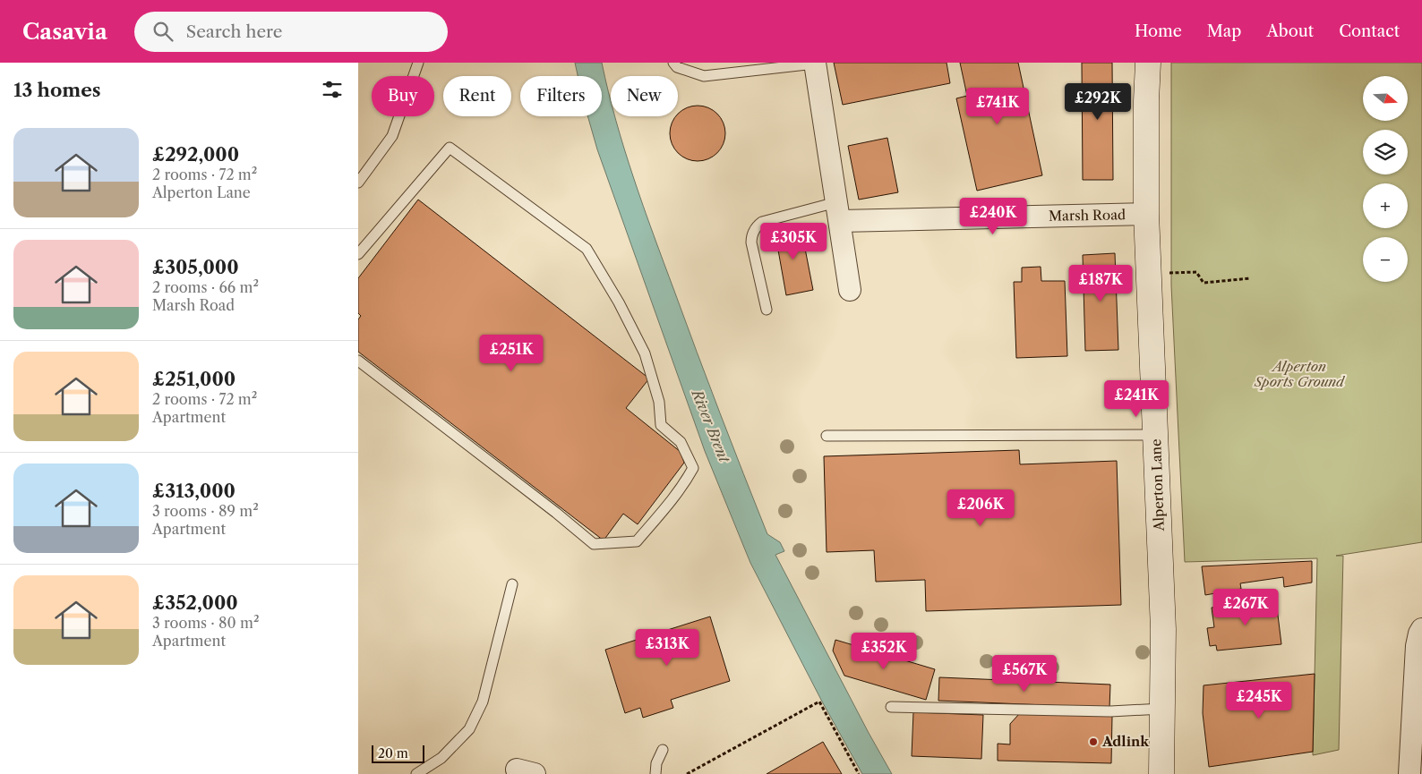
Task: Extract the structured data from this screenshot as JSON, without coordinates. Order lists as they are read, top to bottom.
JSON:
{
  "streets": {
    "main road": ["Alperton Lane"],
    "street": ["Marsh Road"]
  },
  "crossings": [
    ["Marsh Road", "Alperton Lane"]
  ],
  "water": ["River Brent"],
  "parks": ["Alperton Sports Ground"],
  "places": ["Adlink"],
  "scale_bar": "20 m",
  "north": "right",
  "page": {
    "header": "Casavia",
    "search": "Search here",
    "nav": [
      "Home",
      "Map",
      "About",
      "Contact"
    ],
    "heading": "13 homes",
    "map_buttons": ["+", "−"],
    "chip": [
      "Buy",
      "Rent",
      "Filters",
      "New"
    ],
    "price": [
      "£292K",
      "£741K",
      "£240K",
      "£305K",
      "£187K",
      "£251K",
      "£241K",
      "£206K",
      "£267K",
      "£313K",
      "£352K",
      "£567K",
      "£245K"
    ],
    "list": [
      {
        "name": "£292,000",
        "note": "2 rooms · 72 m² · Alperton Lane"
      },
      {
        "name": "£305,000",
        "note": "2 rooms · 66 m² · Marsh Road"
      },
      {
        "name": "£251,000",
        "note": "2 rooms · 72 m² · Apartment"
      },
      {
        "name": "£313,000",
        "note": "3 rooms · 89 m² · Apartment"
      },
      {
        "name": "£352,000",
        "note": "3 rooms · 80 m² · Apartment"
      }
    ],
    "scale": "20 m"
  }
}
